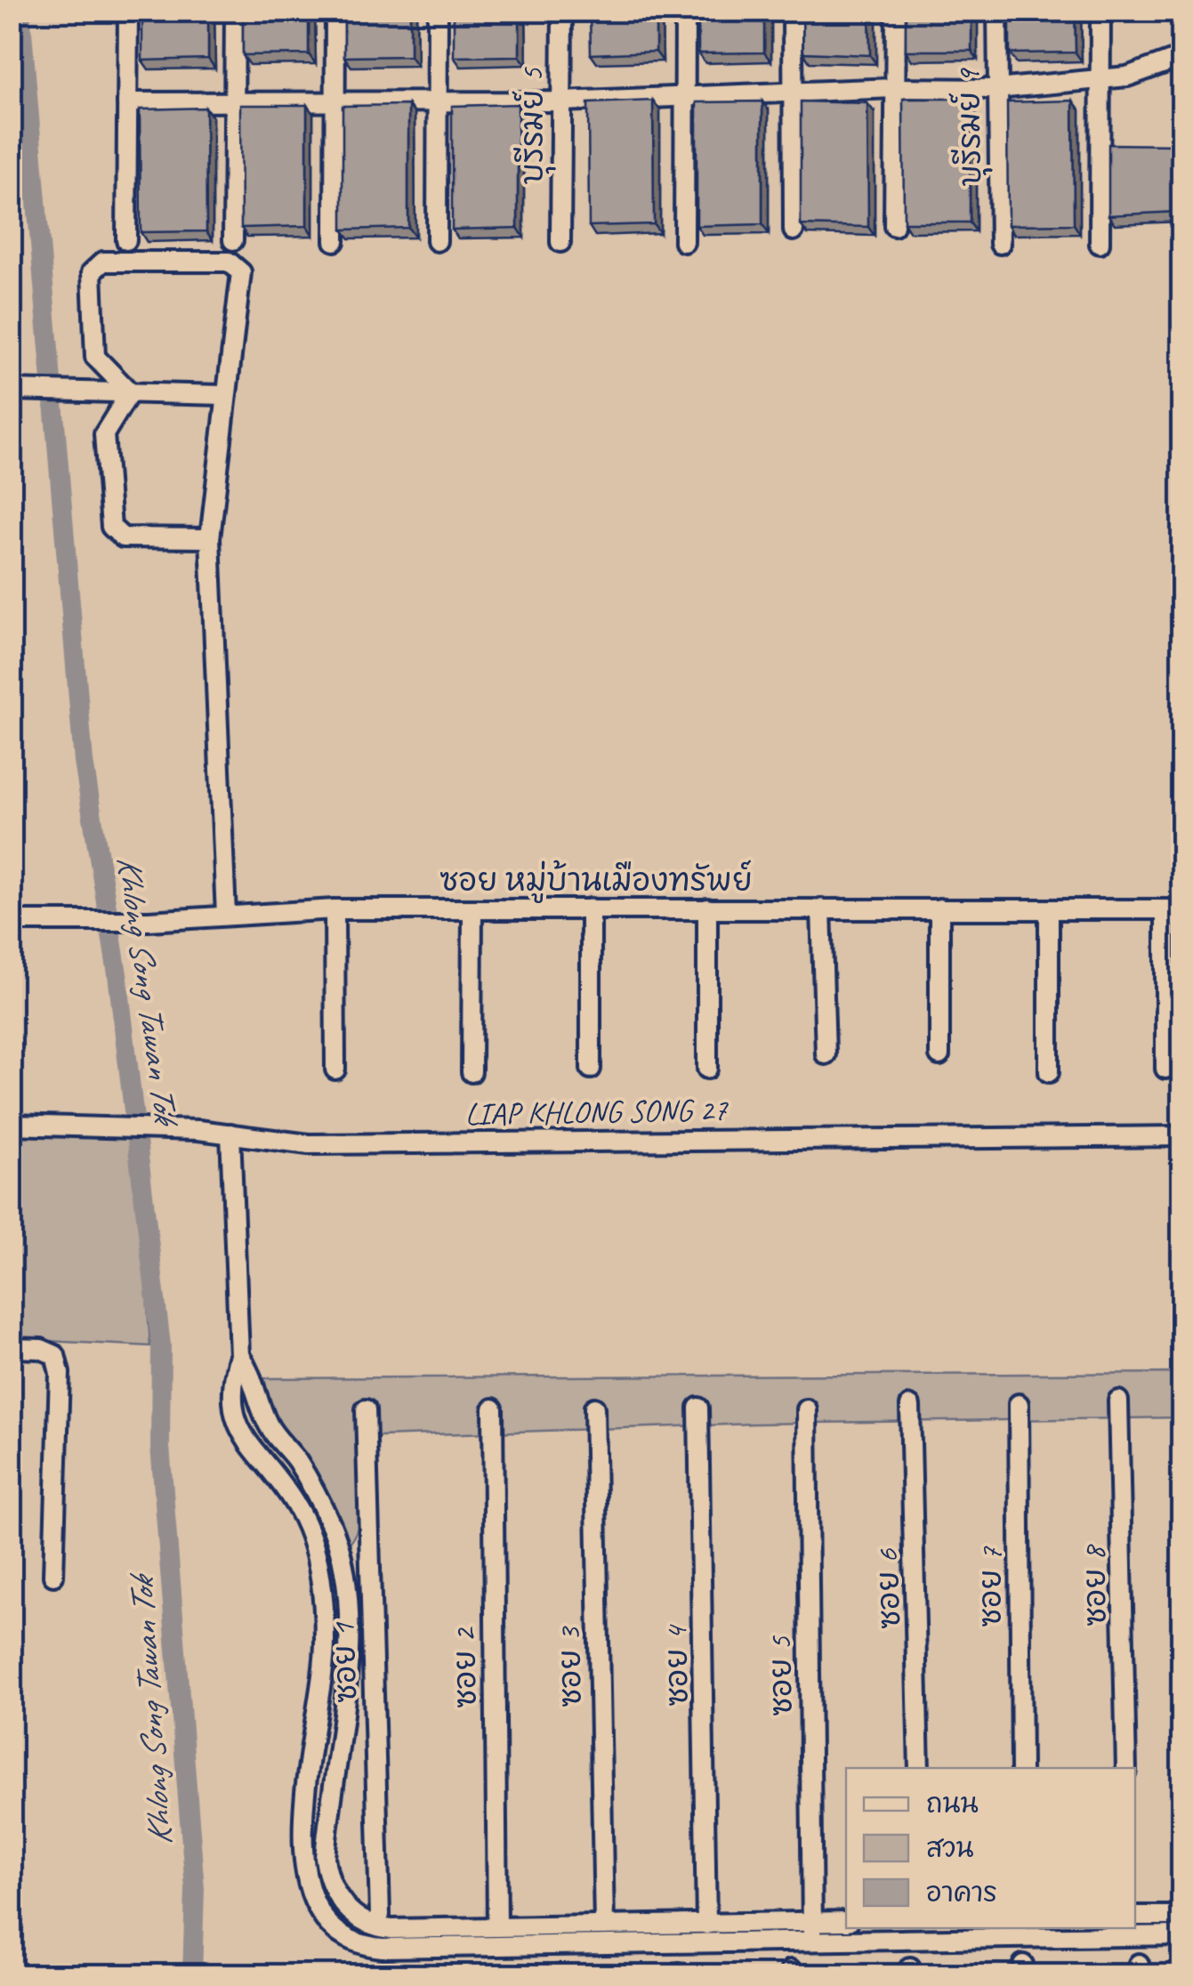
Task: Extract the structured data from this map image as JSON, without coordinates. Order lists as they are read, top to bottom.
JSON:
{
  "streets": {
    "street": [
      "บุุรีรมย์ 5",
      "บุุรีรมย์ 9",
      "ซอย หมู่บ้านเมืองทรัพย์",
      "LIAP KHLONG SONG 27",
      "ซอย 8",
      "ซอย 7",
      "ซอย 6",
      "ซอย 1",
      "ซอย 4",
      "ซอย 3",
      "ซอย 2",
      "ซอย 5"
    ]
  },
  "water": ["Khlong Song Tawan Tok"],
  "legend": ["ถนน", "สวน", "อาคาร"]
}
